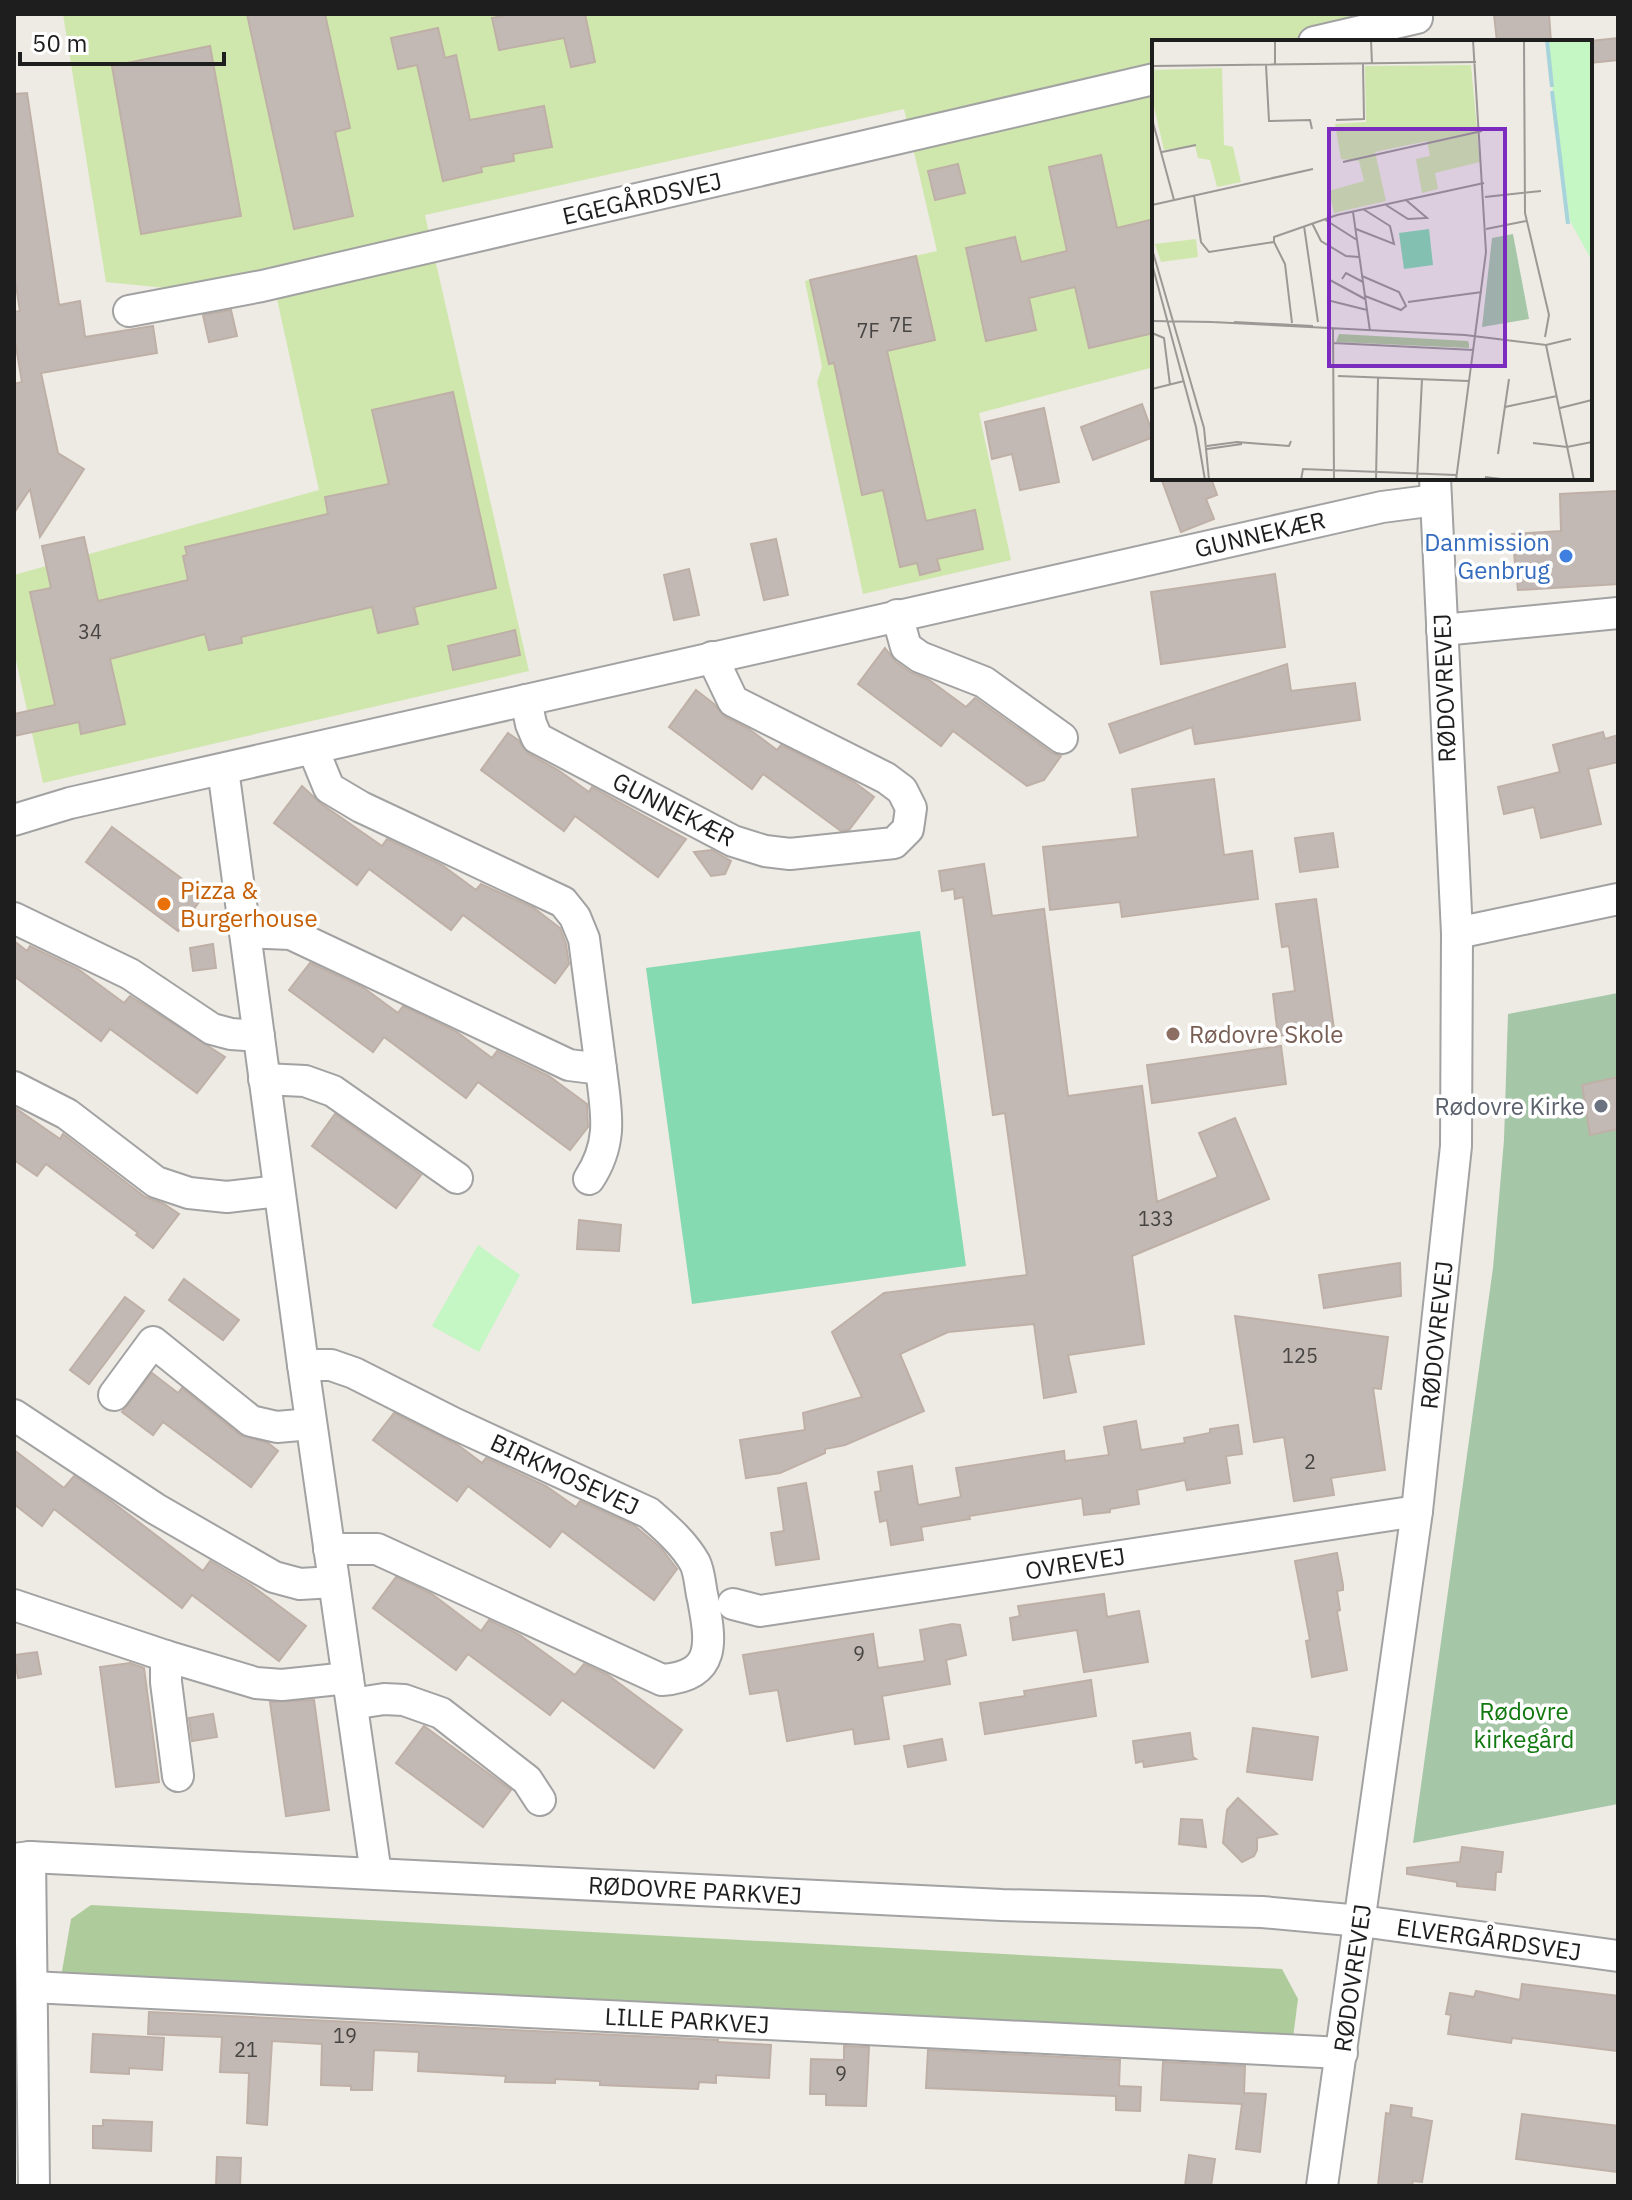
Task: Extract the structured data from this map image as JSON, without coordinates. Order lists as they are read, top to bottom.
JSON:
{
  "streets": {
    "street": [
      "EGEGÅRDSVEJ",
      "GUNNEKÆR",
      "RØDOVREVEJ",
      "BIRKMOSEVEJ",
      "OVREVEJ",
      "RØDOVRE PARKVEJ",
      "ELVERGÅRDSVEJ",
      "LILLE PARKVEJ"
    ]
  },
  "crossings": [
    ["GUNNEKÆR", "RØDOVREVEJ"],
    ["RØDOVREVEJ", "OVREVEJ"],
    ["RØDOVREVEJ", "RØDOVRE PARKVEJ"],
    ["RØDOVREVEJ", "ELVERGÅRDSVEJ"],
    ["RØDOVREVEJ", "LILLE PARKVEJ"],
    ["RØDOVRE PARKVEJ", "ELVERGÅRDSVEJ"]
  ],
  "parks": ["Rødovre kirkegård"],
  "places": [
    "Danmission Genbrug",
    "Pizza & Burgerhouse",
    "Rødovre Skole",
    "Rødovre Kirke"
  ],
  "house_numbers": [
    "7E",
    "7F",
    "34",
    "133",
    "125",
    "2",
    "9",
    "19",
    "21",
    "9"
  ],
  "scale_bar": "50 m"
}
